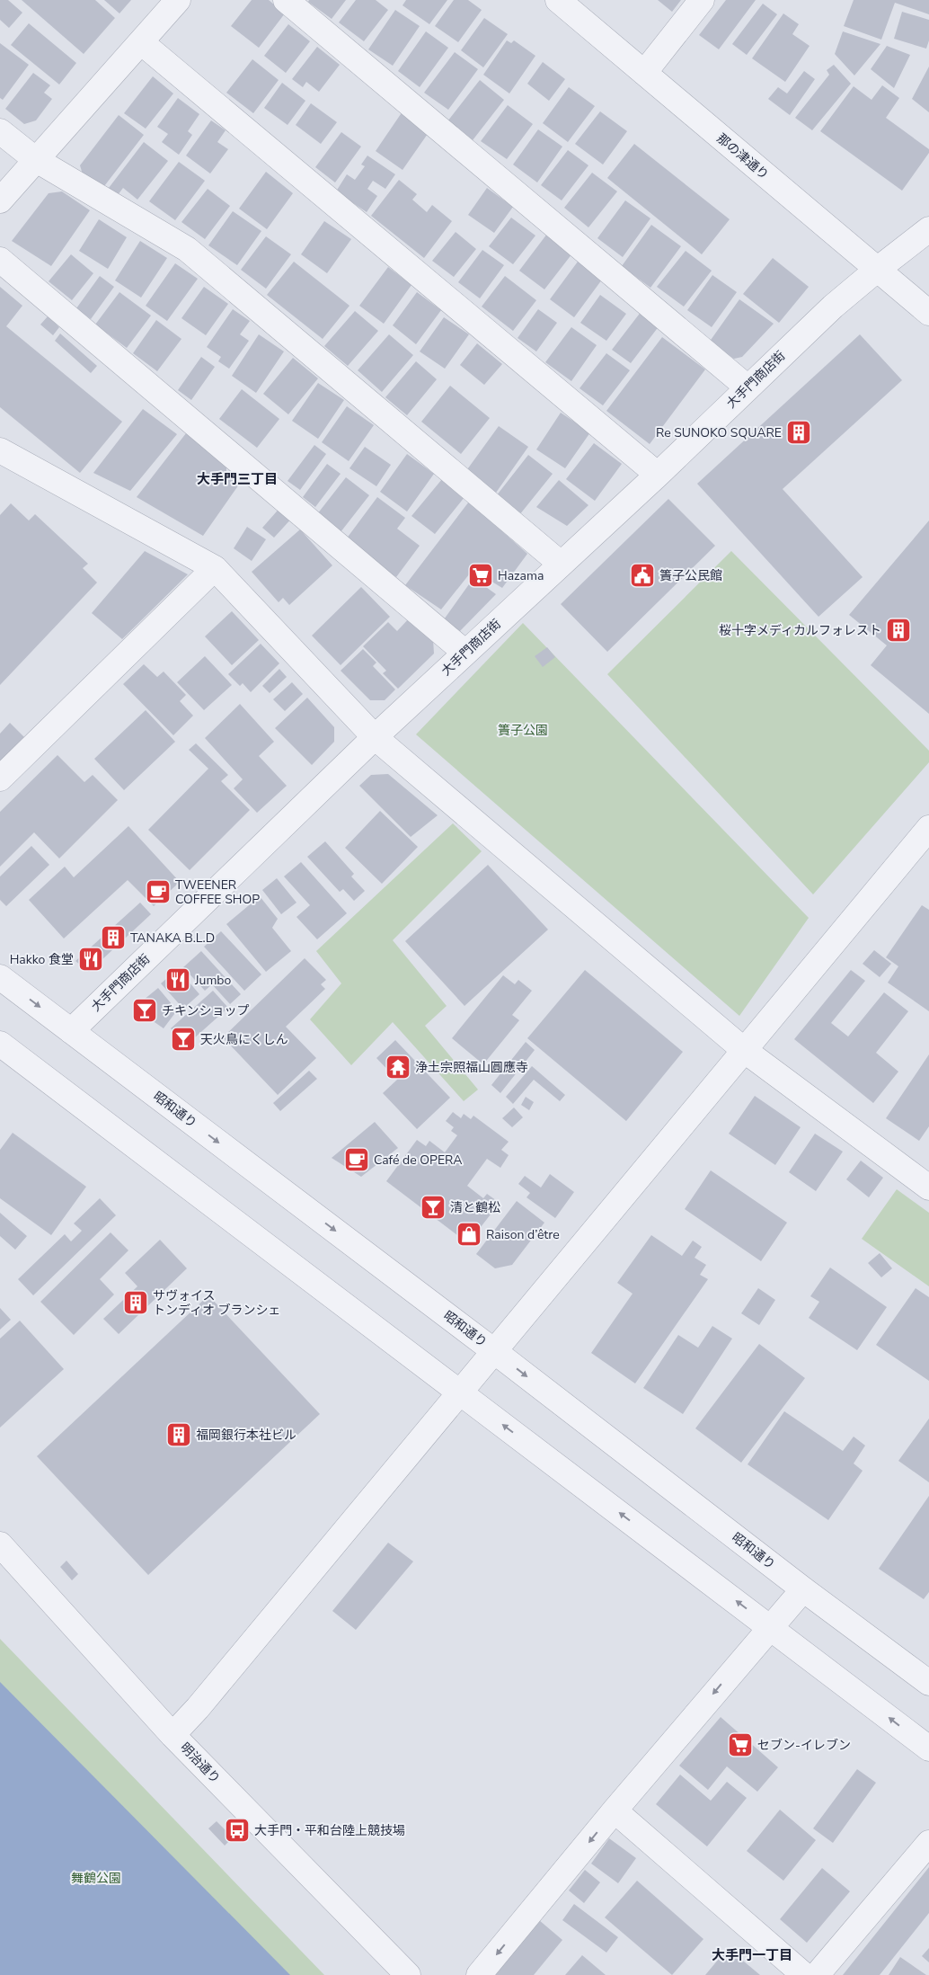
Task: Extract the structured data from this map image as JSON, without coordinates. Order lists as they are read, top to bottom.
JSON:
{
  "streets": {
    "street": [
      "那の津通り",
      "大手門商店街",
      "昭和通り",
      "明治通り"
    ]
  },
  "crossings": [
    ["那の津通り", "大手門商店街"],
    ["大手門商店街", "昭和通り"]
  ],
  "districts": ["大手門三丁目", "大手門一丁目"],
  "parks": ["簀子公園", "舞鶴公園"],
  "places": {
    "building": [
      "Re SUNOKO SQUARE",
      "桜十字メディカルフォレスト",
      "TANAKA B.L.D",
      "サヴォイス トンディオ ブランシェ",
      "福岡銀行本社ビル"
    ],
    "supermarket": ["Hazama", "セブン-イレブン"],
    "public building": ["簀子公民館"],
    "cafe": ["TWEENER COFFEE SHOP", "Café de OPERA"],
    "restaurant": ["Hakko 食堂", "Jumbo"],
    "bar": ["チキンショップ", "天火鳥にくしん", "清と鶴松"],
    "temple": ["浄土宗照福山圓應寺"],
    "shop": ["Raison d’être"],
    "bus stop": ["大手門・平和台陸上競技場"]
  }
}
